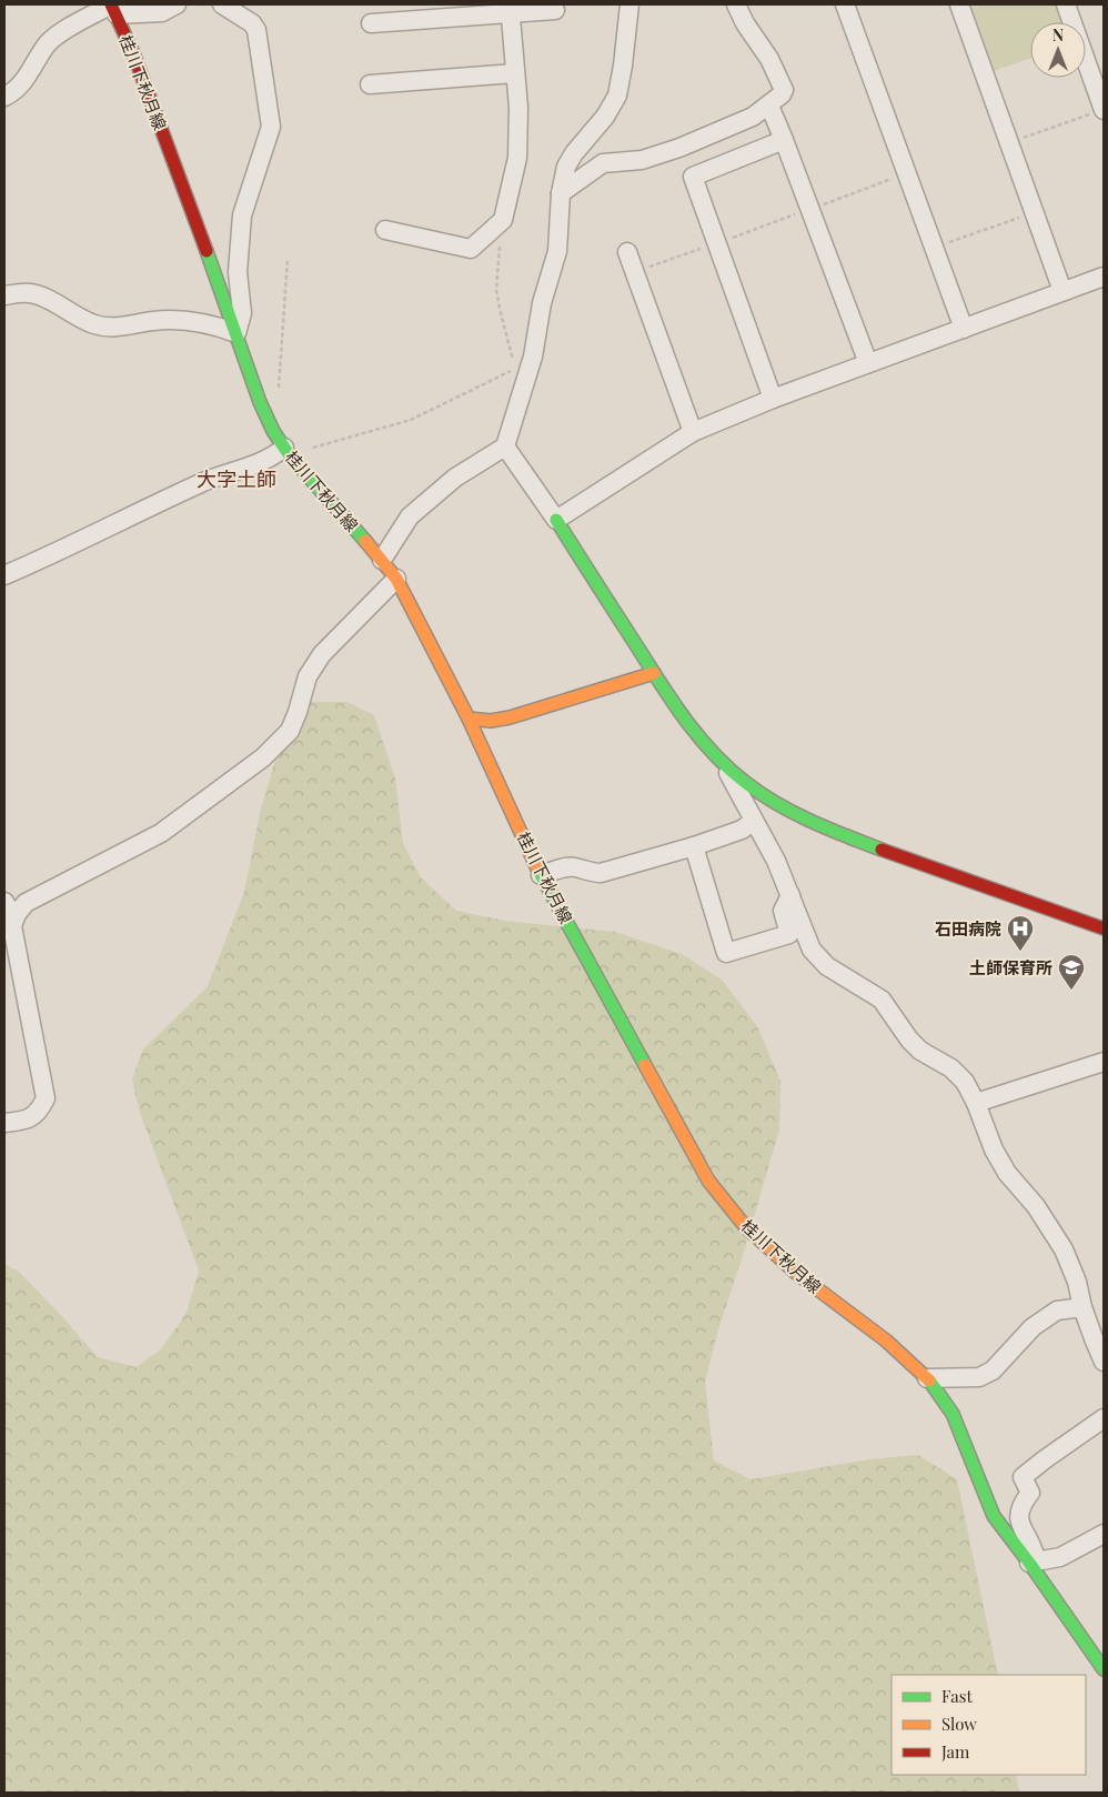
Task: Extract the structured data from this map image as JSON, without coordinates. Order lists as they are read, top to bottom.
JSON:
{
  "streets": {
    "main road": ["桂川下秋月線"]
  },
  "districts": ["大字土師"],
  "places": {
    "hospital": ["石田病院"],
    "school or university": ["土師保育所"]
  },
  "legend": ["Fast", "Slow", "Jam"],
  "north": "top"
}
